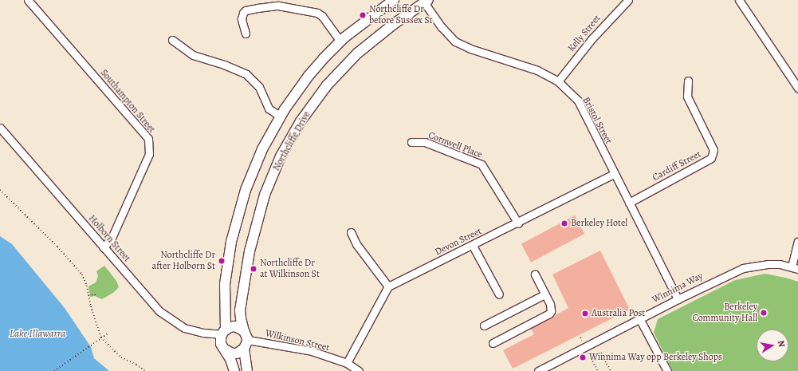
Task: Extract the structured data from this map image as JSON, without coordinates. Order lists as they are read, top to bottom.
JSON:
{
  "streets": {
    "main road": ["Northcliffe Drive"],
    "street": [
      "Kelly Street",
      "Southampton Street",
      "Bristol Street",
      "Cornwell Place",
      "Cardiff Street",
      "Holborn Street",
      "Devon Street",
      "Winnima Way",
      "Wilkinson Street"
    ]
  },
  "crossings": [
    ["Kelly Street", "Bristol Street"],
    ["Southampton Street", "Holborn Street"],
    ["Bristol Street", "Northcliffe Drive"],
    ["Bristol Street", "Cardiff Street"],
    ["Bristol Street", "Devon Street"],
    ["Bristol Street", "Winnima Way"],
    ["Northcliffe Drive", "Holborn Street"],
    ["Northcliffe Drive", "Wilkinson Street"],
    ["Cornwell Place", "Devon Street"],
    ["Holborn Street", "Wilkinson Street"]
  ],
  "water": ["Lake Illawarra"],
  "places": [
    "Northcliffe Dr before Sussex St",
    "Berkeley Hotel",
    "Northcliffe Dr after Holborn St",
    "Northcliffe Dr at Wilkinson St",
    "Berkeley Community Hall",
    "Australia Post",
    "Winnima Way opp Berkeley Shops"
  ],
  "north": "right"
}
